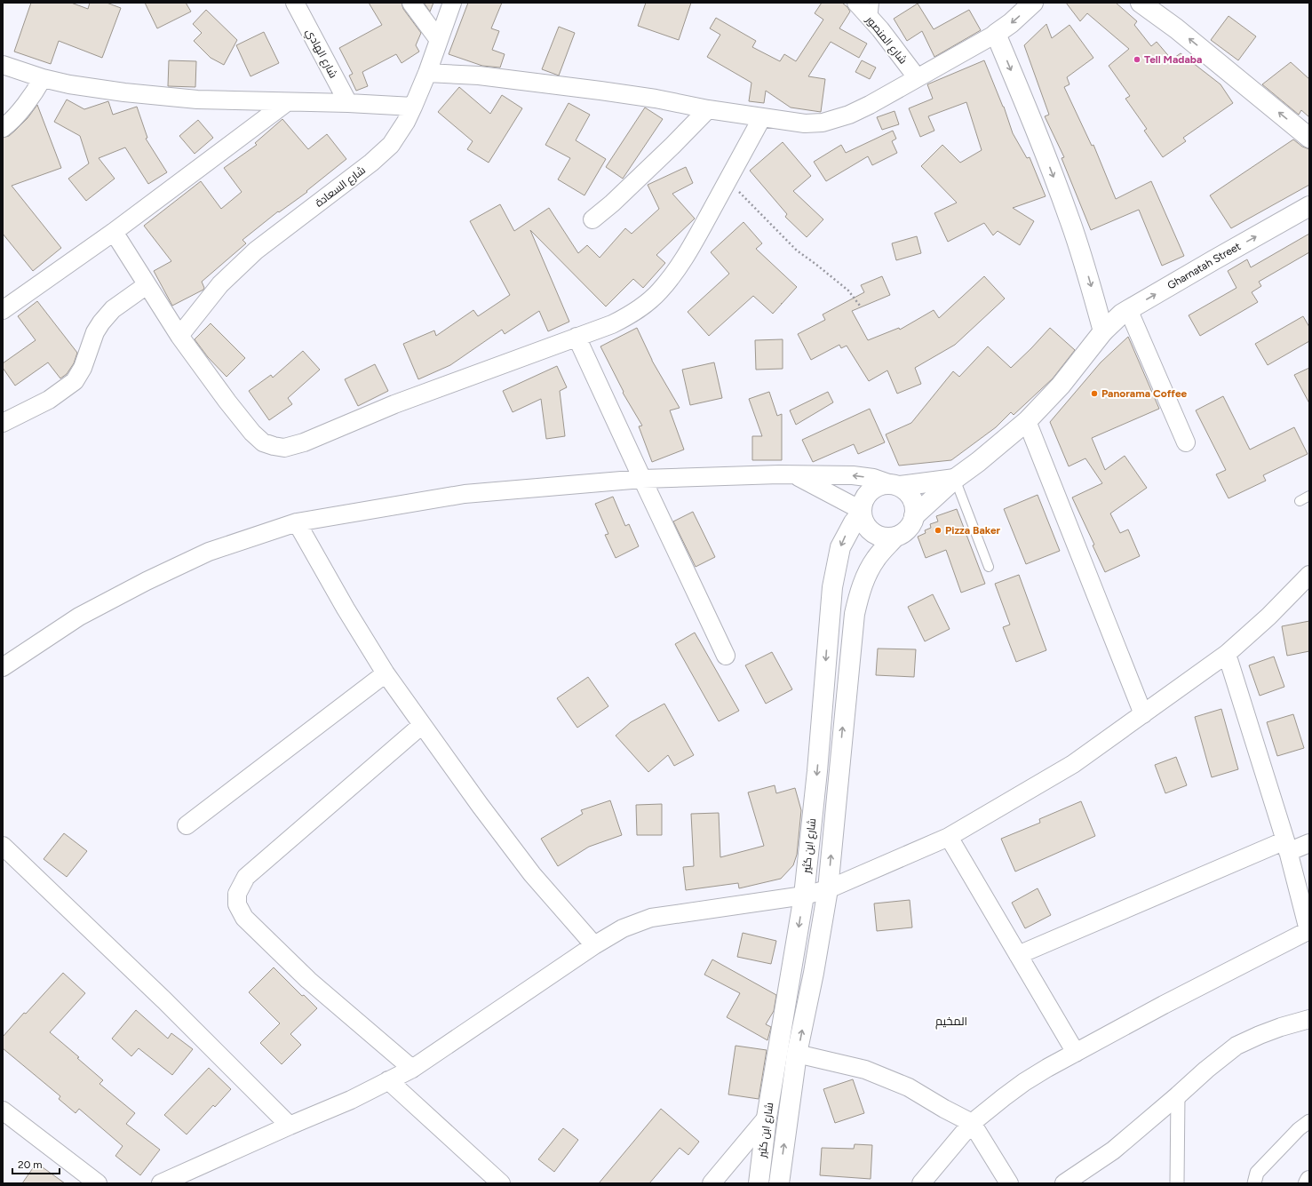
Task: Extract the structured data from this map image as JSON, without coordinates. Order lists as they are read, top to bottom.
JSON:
{
  "streets": {
    "street": [
      "شارع المنصور",
      "شارع الهادي",
      "شارع السعادة",
      "Gharnatah Street",
      "شارع ابن كثير"
    ]
  },
  "crossings": [
    ["Gharnatah Street", "شارع ابن كثير"]
  ],
  "one_way": ["Gharnatah Street"],
  "districts": ["المخيم"],
  "places": ["Tell Madaba", "Panorama Coffee", "Pizza Baker"],
  "scale_bar": "20 m"
}
